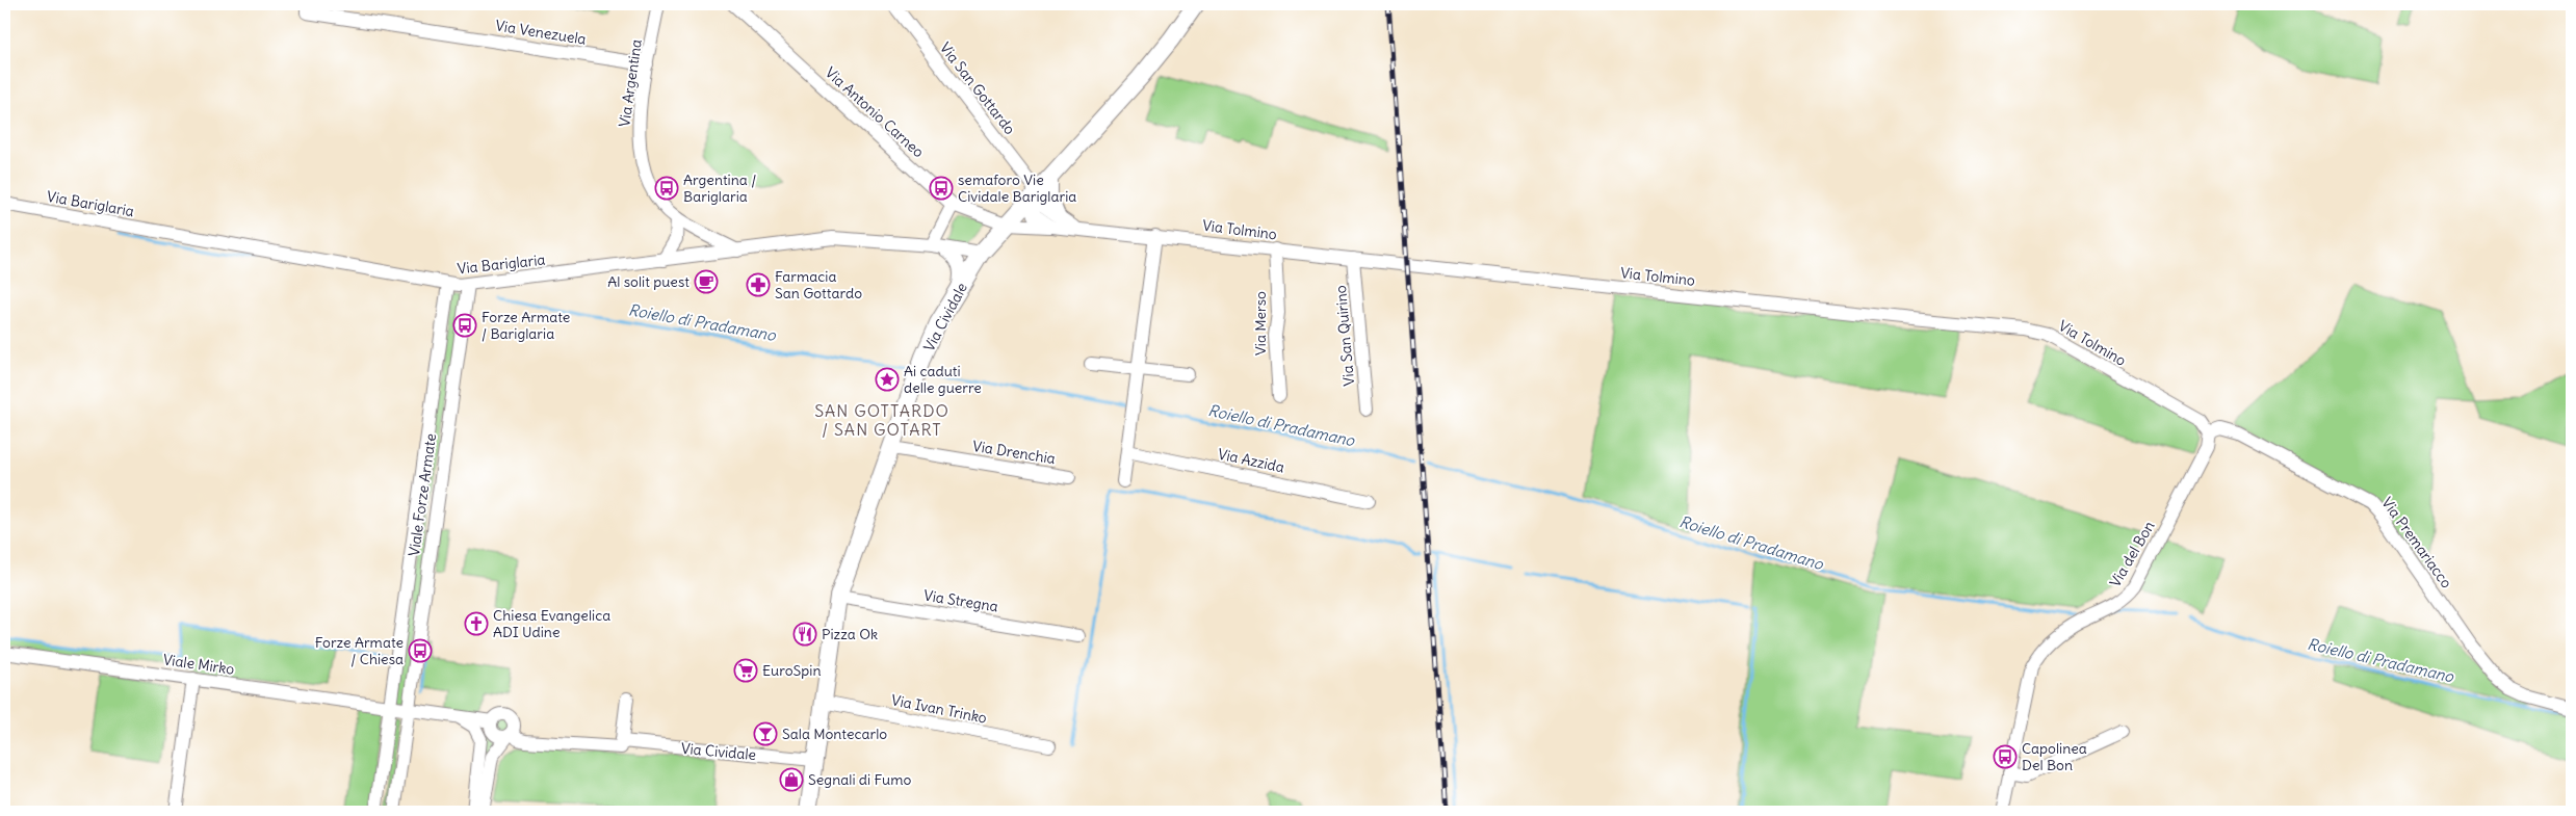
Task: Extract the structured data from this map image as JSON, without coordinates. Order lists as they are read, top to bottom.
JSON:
{
  "streets": {
    "main road": ["Via Cividale"],
    "street": [
      "Via Venezuela",
      "Via Argentina",
      "Via San Gottardo",
      "Via Antonio Carneo",
      "Via Bariglaria",
      "Via Tolmino",
      "Via Merso",
      "Via San Quirino",
      "Via Drenchia",
      "Via Azzida",
      "Viale Forze Armate",
      "Via Premariacco",
      "Via del Bon",
      "Via Stregna",
      "Viale Mirko",
      "Via Ivan Trinko"
    ]
  },
  "crossings": [
    ["Via Venezuela", "Via Argentina"],
    ["Via Argentina", "Via Bariglaria"],
    ["Via San Gottardo", "Via Tolmino"],
    ["Via San Gottardo", "Via Cividale"],
    ["Via Antonio Carneo", "Via Tolmino"],
    ["Via Antonio Carneo", "Via Cividale"],
    ["Via Bariglaria", "Via Cividale"],
    ["Via Bariglaria", "Viale Forze Armate"],
    ["Via Tolmino", "Via Cividale"],
    ["Via Tolmino", "Via Merso"],
    ["Via Tolmino", "Via San Quirino"],
    ["Via Tolmino", "Via Premariacco"],
    ["Via Tolmino", "Via del Bon"],
    ["Via Cividale", "Via Drenchia"],
    ["Via Cividale", "Via Stregna"],
    ["Via Cividale", "Via Ivan Trinko"],
    ["Viale Forze Armate", "Viale Mirko"],
    ["Via Premariacco", "Via del Bon"]
  ],
  "districts": ["SAN GOTTARDO / SAN GOTART"],
  "water": ["Roiello di Pradamano"],
  "places": {
    "bus stop": [
      "Argentina / Bariglaria",
      "semaforo Vie Cividale Bariglaria",
      "Forze Armate / Bariglaria",
      "Forze Armate / Chiesa",
      "Capolinea Del Bon"
    ],
    "cafe": ["Al solit puest"],
    "pharmacy": ["Farmacia San Gottardo"],
    "place": ["Ai caduti delle guerre"],
    "church": ["Chiesa Evangelica ADI Udine"],
    "restaurant": ["Pizza Ok"],
    "supermarket": ["EuroSpin"],
    "bar": ["Sala Montecarlo"],
    "shop": ["Segnali di Fumo"]
  }
}
